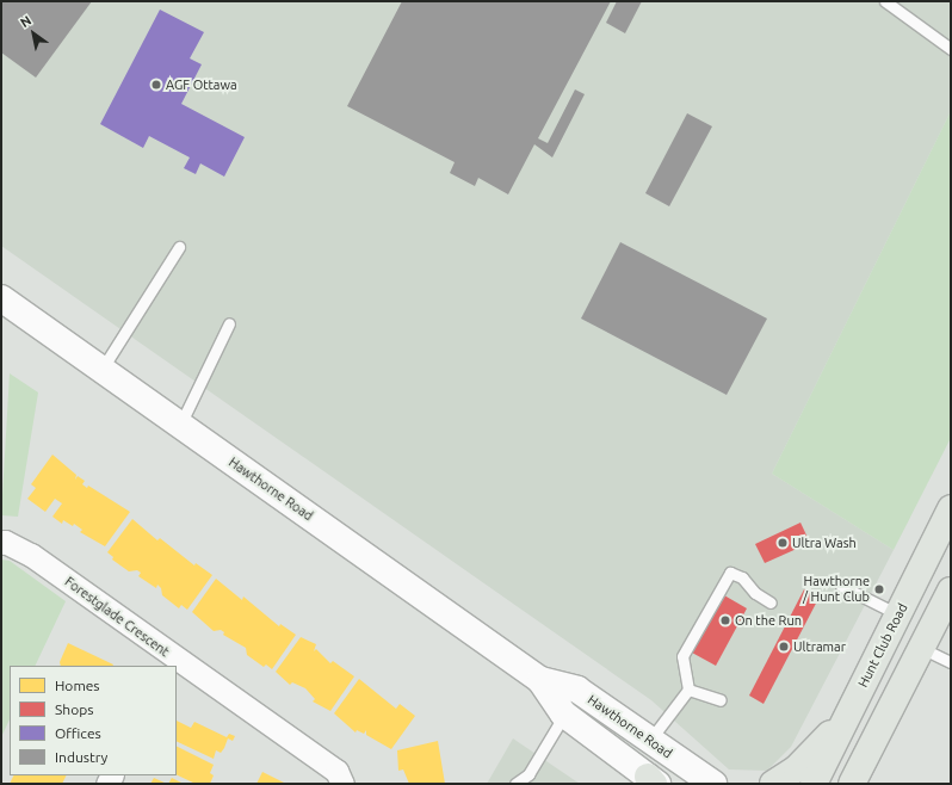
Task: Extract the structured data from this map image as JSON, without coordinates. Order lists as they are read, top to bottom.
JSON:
{
  "streets": {
    "main road": ["Hawthorne Road", "Hunt Club Road"],
    "street": ["Forestglade Crescent"]
  },
  "places": [
    "AGF Ottawa",
    "Ultra Wash",
    "Hawthorne / Hunt Club",
    "On the Run",
    "Ultramar"
  ],
  "legend": [
    "Homes",
    "Shops",
    "Offices",
    "Industry"
  ],
  "north": "top left"
}
